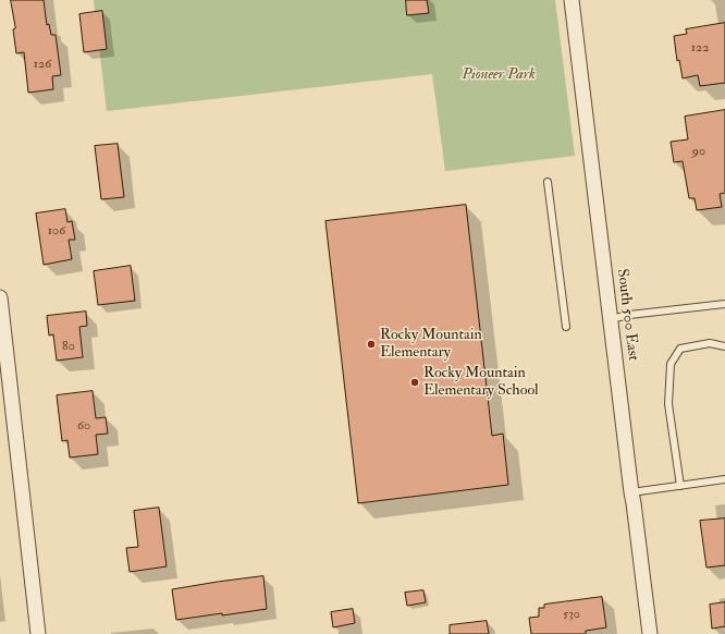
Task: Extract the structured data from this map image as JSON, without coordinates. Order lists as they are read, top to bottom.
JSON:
{
  "streets": {
    "street": ["South 500 East"]
  },
  "parks": ["Pioneer Park"],
  "places": ["Rocky Mountain Elementary", "Rocky Mountain Elementary School"],
  "house_numbers": [
    "122",
    "126",
    "90",
    "106",
    "80",
    "60",
    "530"
  ]
}
